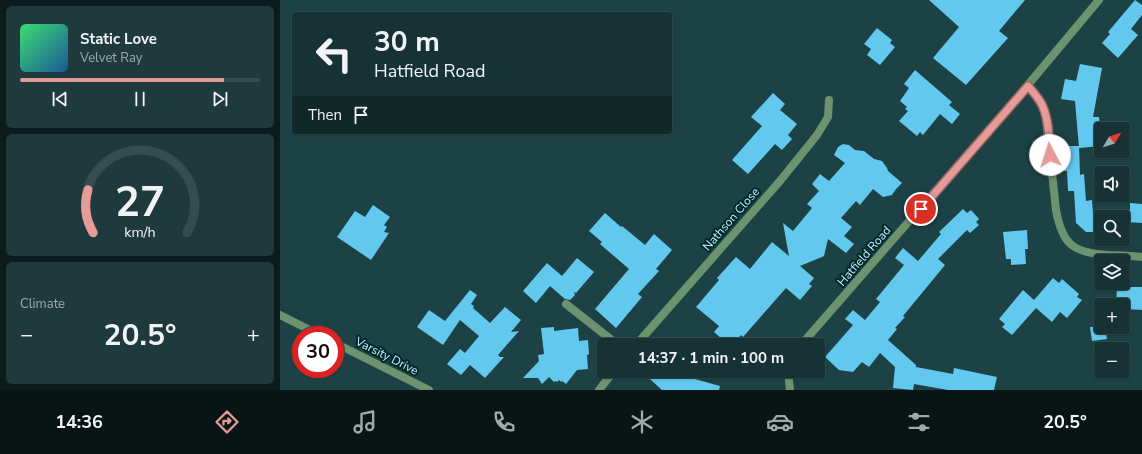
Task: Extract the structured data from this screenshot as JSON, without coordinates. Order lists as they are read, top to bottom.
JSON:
{
  "streets": {
    "street": ["Nathson Close", "Hatfield Road", "Varsity Drive"]
  },
  "north": "top right",
  "page": {
    "turn": ["30 m", "Hatfield Road"],
    "song": ["Static Love", "Velvet Ray"],
    "then": "Then",
    "map_buttons": ["+", "−"],
    "tile": "Climate",
    "heat": ["−", "20.5°", "+"],
    "limit": "30",
    "trip": "14:37 · 1 min · 100 m",
    "tabs": ["14:36", "20.5°"],
    "gauge": ["27", "km/h"]
  }
}
